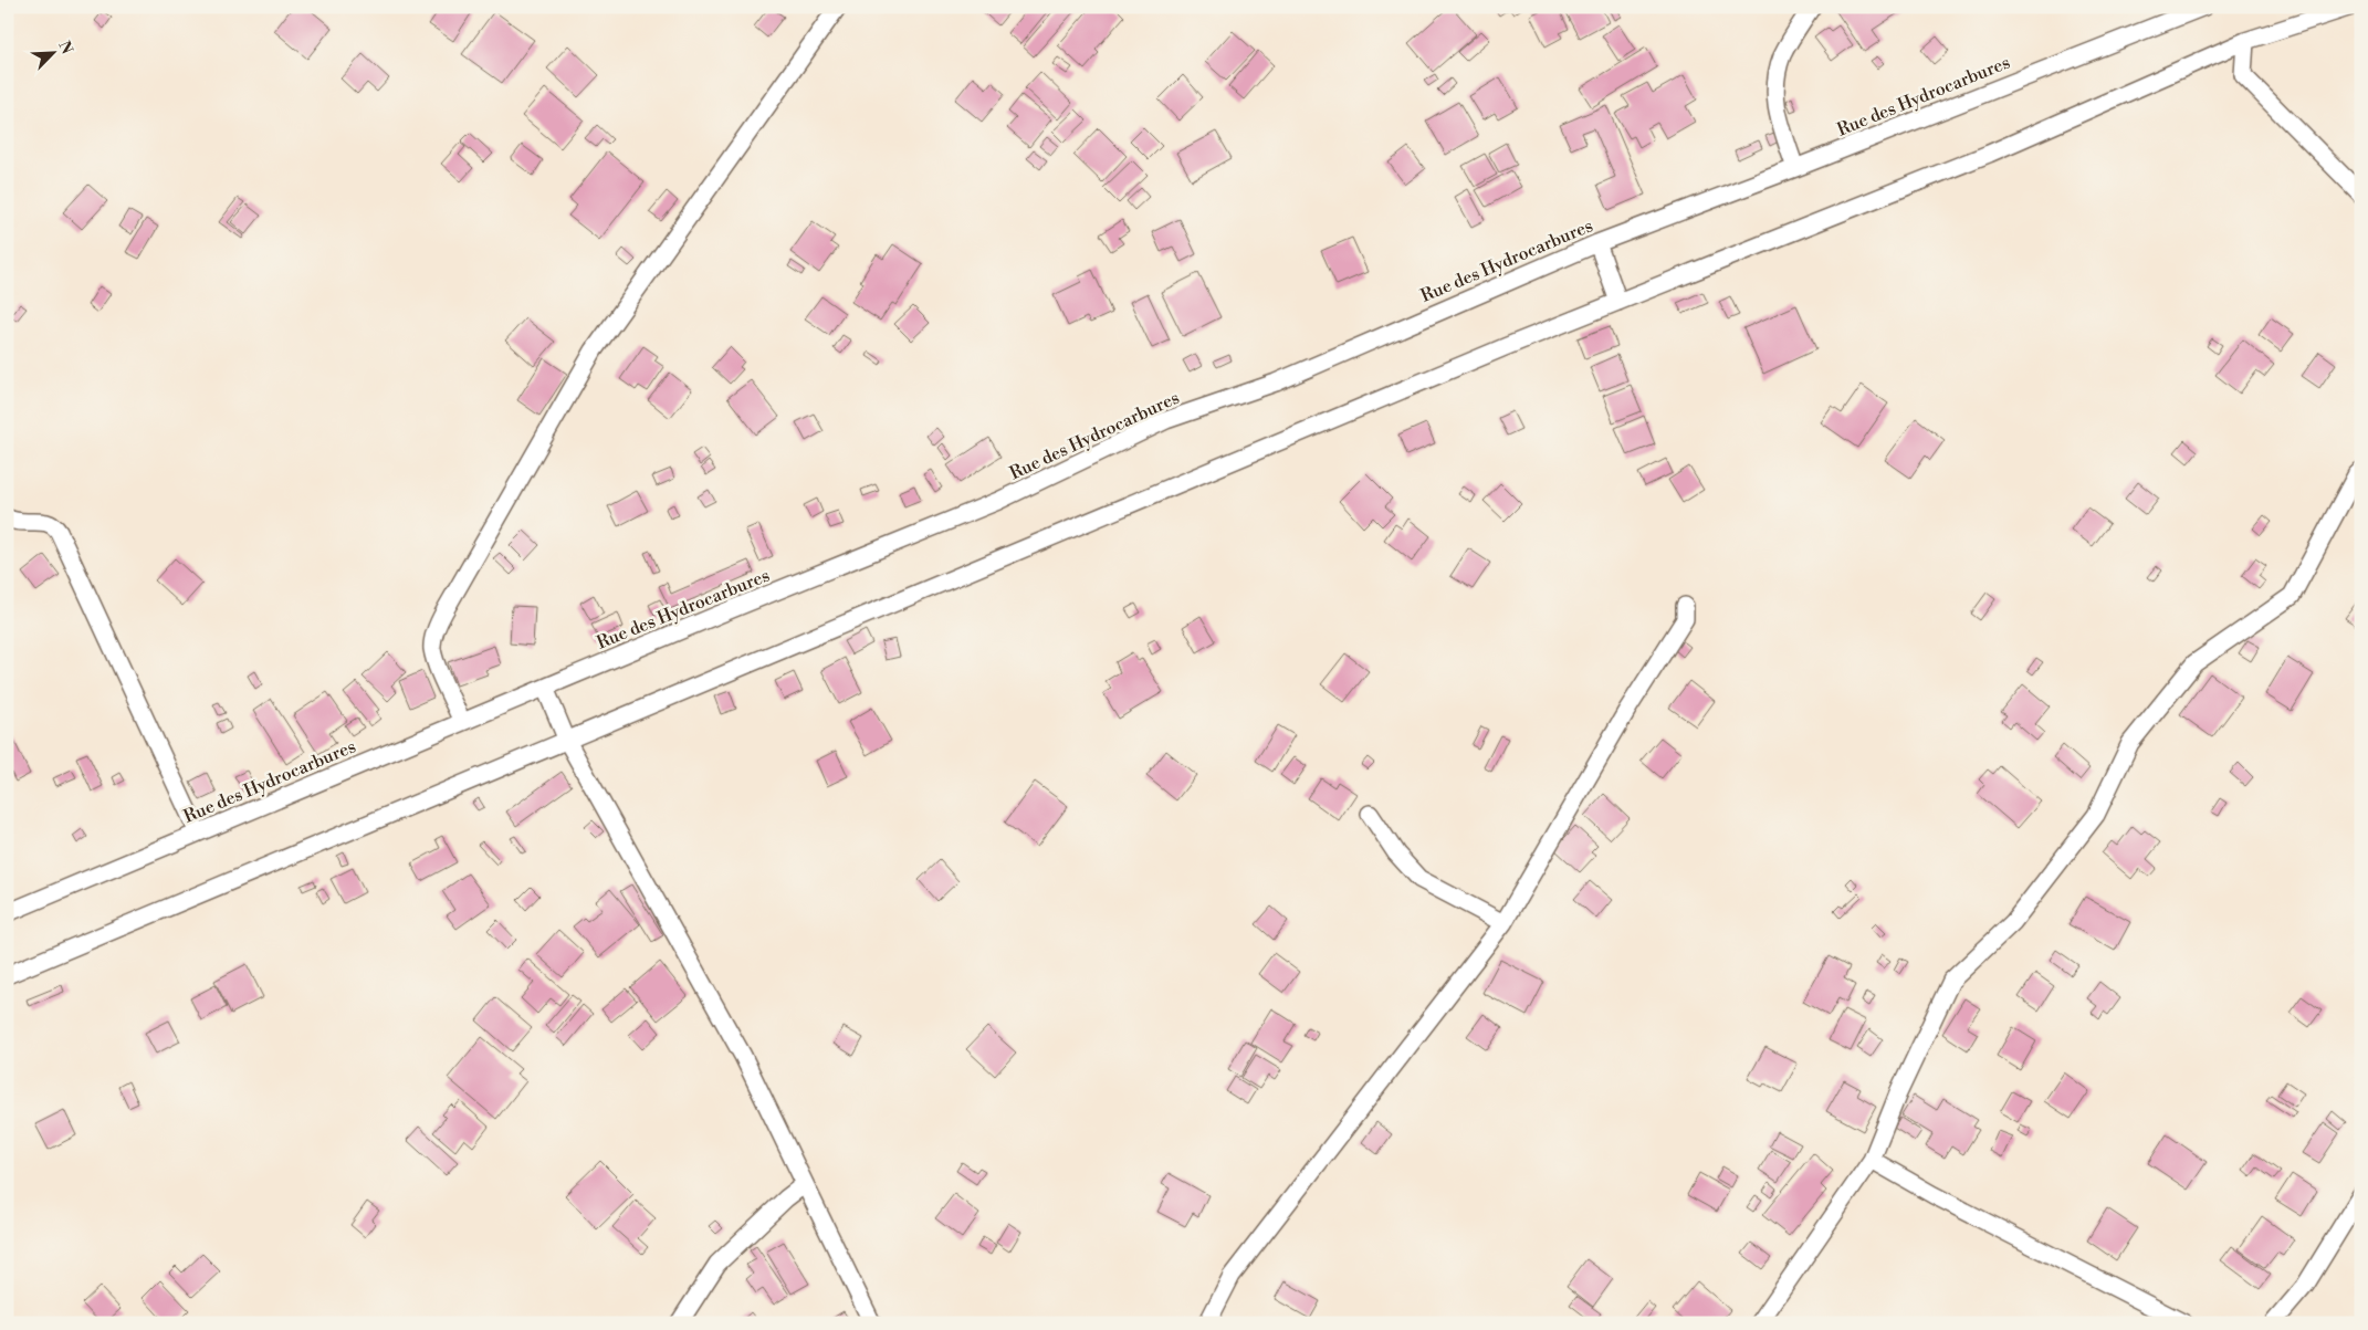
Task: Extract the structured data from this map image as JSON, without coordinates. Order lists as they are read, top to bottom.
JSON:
{
  "streets": {
    "street": ["Rue des Hydrocarbures"]
  },
  "north": "top right"
}
